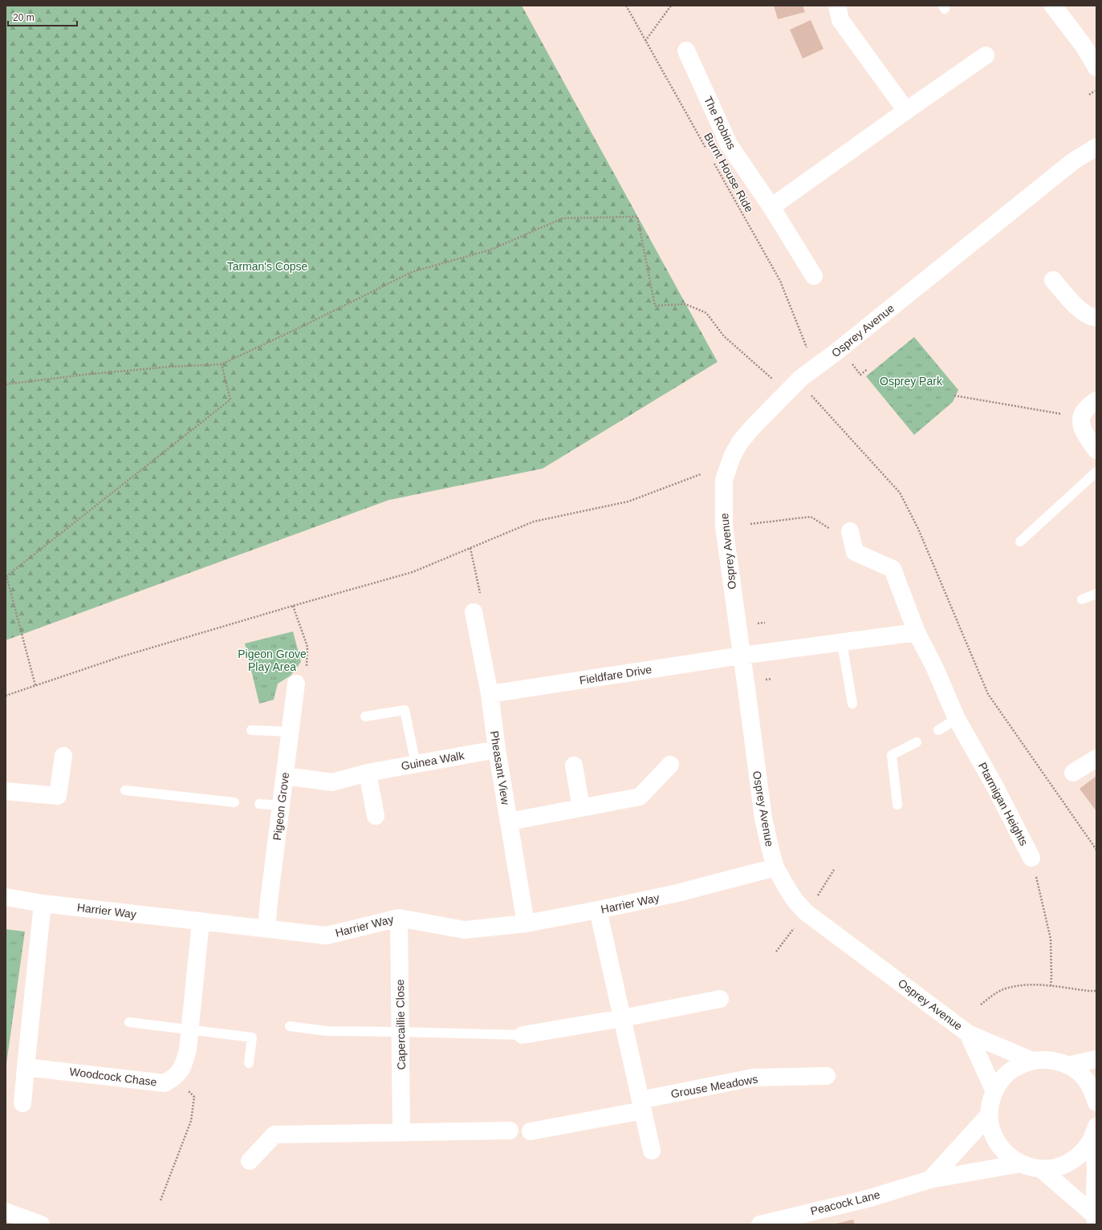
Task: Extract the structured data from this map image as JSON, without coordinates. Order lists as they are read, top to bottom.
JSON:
{
  "streets": {
    "street": [
      "The Robins",
      "Osprey Avenue",
      "Fieldfare Drive",
      "Guinea Walk",
      "Pheasant View",
      "Ptarmigan Heights",
      "Pigeon Grove",
      "Harrier Way",
      "Capercaillie Close",
      "Woodcock Chase",
      "Grouse Meadows",
      "Peacock Lane"
    ],
    "path": ["Burnt House Ride"]
  },
  "crossings": [
    ["Osprey Avenue", "Fieldfare Drive"],
    ["Osprey Avenue", "Harrier Way"],
    ["Fieldfare Drive", "Pheasant View"],
    ["Guinea Walk", "Pheasant View"],
    ["Guinea Walk", "Pigeon Grove"],
    ["Pheasant View", "Harrier Way"],
    ["Pigeon Grove", "Harrier Way"],
    ["Harrier Way", "Capercaillie Close"],
    ["Harrier Way", "Woodcock Chase"]
  ],
  "parks": ["Tarman's Copse", "Osprey Park", "Pigeon Grove Play Area"],
  "scale_bar": "20 m"
}
